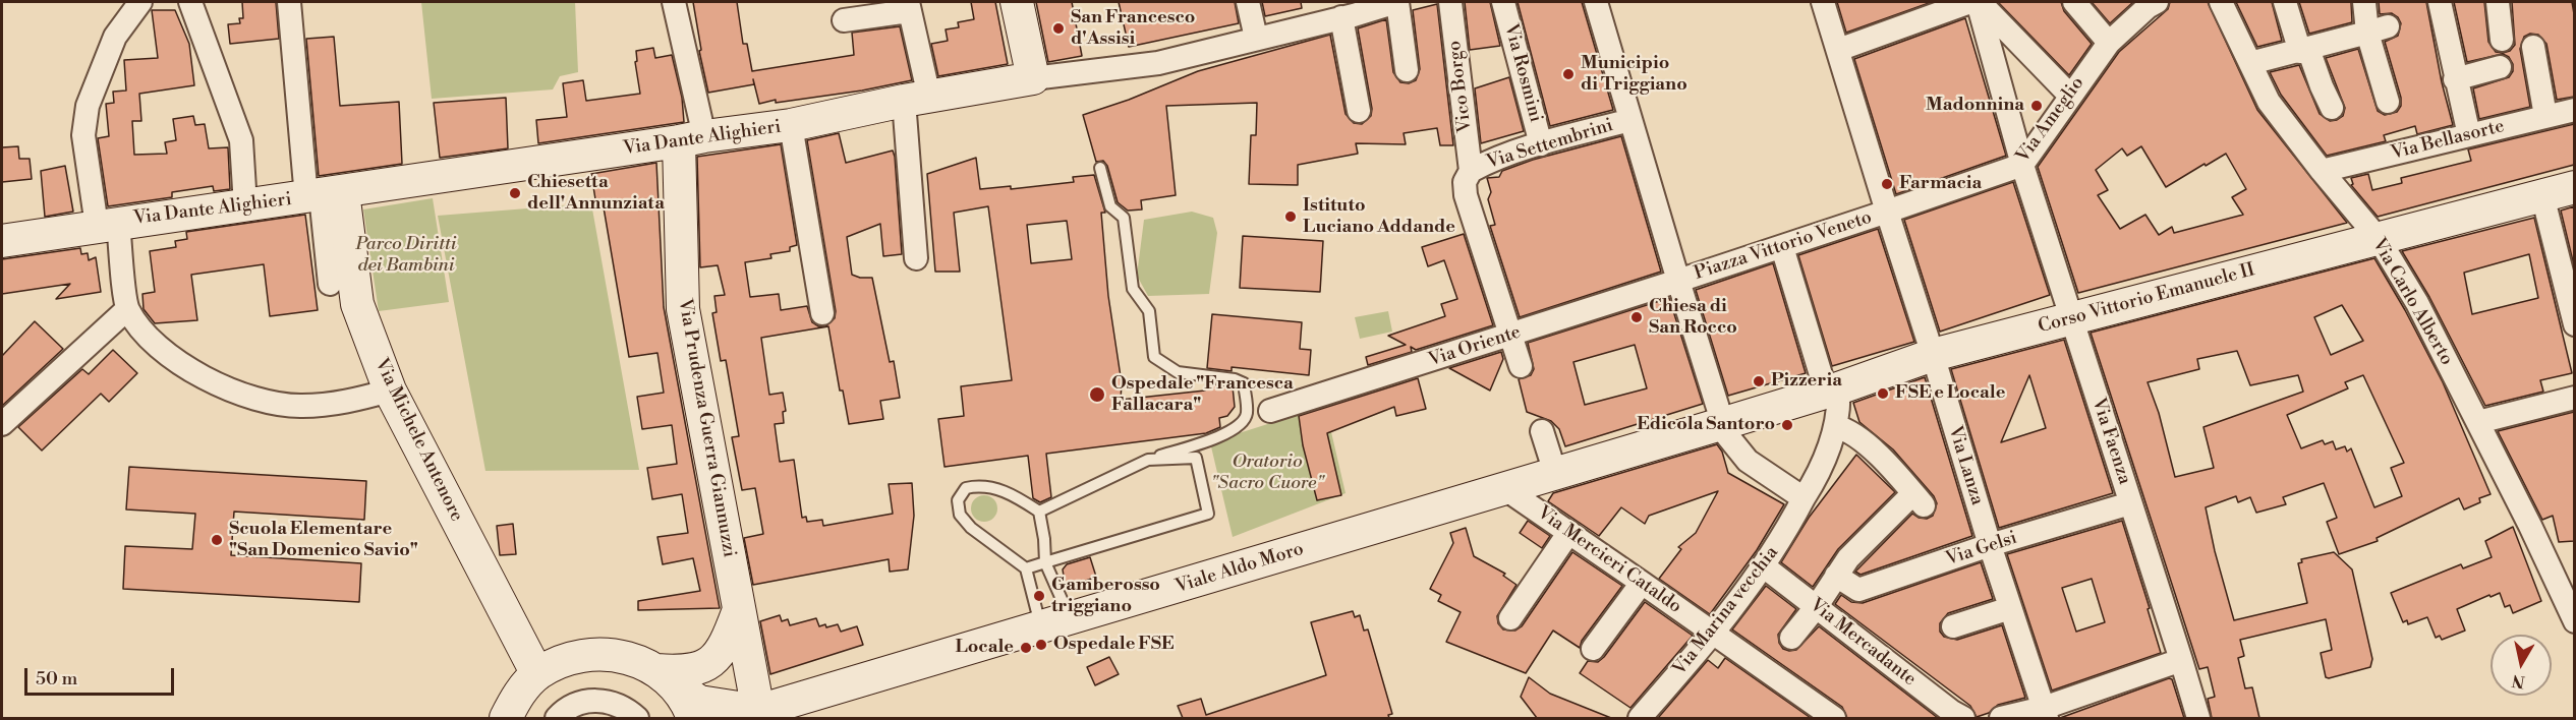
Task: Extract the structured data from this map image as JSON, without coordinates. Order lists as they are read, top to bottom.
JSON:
{
  "streets": {
    "street": [
      "Via Rosmini",
      "Vico Borgo",
      "Via Ameglio",
      "Via Dante Alighieri",
      "Via Bellasorte",
      "Via Settembrini",
      "Piazza Vittorio Veneto",
      "Corso Vittorio Emanuele II",
      "Via Carlo Alberto",
      "Via Oriente",
      "Via Prudenza Guerra Giannuzzi",
      "Via Michele Antenore",
      "Via Faenza",
      "Via Lanza",
      "Via Gelsi",
      "Via Mercieri Cataldo",
      "Viale Aldo Moro",
      "Via Marina vecchia",
      "Via Mercadante"
    ]
  },
  "crossings": [
    ["Via Rosmini", "Via Settembrini"],
    ["Vico Borgo", "Via Settembrini"],
    ["Vico Borgo", "Via Oriente"],
    ["Via Ameglio", "Piazza Vittorio Veneto"],
    ["Via Ameglio", "Via Faenza"],
    ["Via Ameglio", "Via Lanza"],
    ["Via Dante Alighieri", "Via Prudenza Guerra Giannuzzi"],
    ["Via Dante Alighieri", "Via Michele Antenore"],
    ["Via Bellasorte", "Via Carlo Alberto"],
    ["Via Settembrini", "Piazza Vittorio Veneto"],
    ["Piazza Vittorio Veneto", "Via Oriente"],
    ["Piazza Vittorio Veneto", "Via Lanza"],
    ["Corso Vittorio Emanuele II", "Via Carlo Alberto"],
    ["Corso Vittorio Emanuele II", "Via Faenza"],
    ["Corso Vittorio Emanuele II", "Via Lanza"],
    ["Corso Vittorio Emanuele II", "Viale Aldo Moro"],
    ["Corso Vittorio Emanuele II", "Via Marina vecchia"],
    ["Via Prudenza Guerra Giannuzzi", "Viale Aldo Moro"],
    ["Via Faenza", "Via Gelsi"],
    ["Via Lanza", "Via Gelsi"],
    ["Via Mercieri Cataldo", "Viale Aldo Moro"],
    ["Via Mercieri Cataldo", "Via Marina vecchia"],
    ["Via Marina vecchia", "Via Mercadante"]
  ],
  "parks": ["Parco Diritti dei Bambini", "Oratorio \"Sacro Cuore\""],
  "places": [
    "San Francesco d'Assisi",
    "Municipio di Triggiano",
    "Madonnina",
    "Farmacia",
    "Chiesetta dell'Annunziata",
    "Istituto Luciano Addande",
    "Chiesa di San Rocco",
    "Pizzeria",
    "FSE e Locale",
    "Ospedale \"Francesca Fallacara\"",
    "Edicola Santoro",
    "Scuola Elementare \"San Domenico Savio\"",
    "Gamberosso triggiano",
    "Ospedale FSE",
    "Locale"
  ],
  "scale_bar": "50 m",
  "north": "bottom"
}
